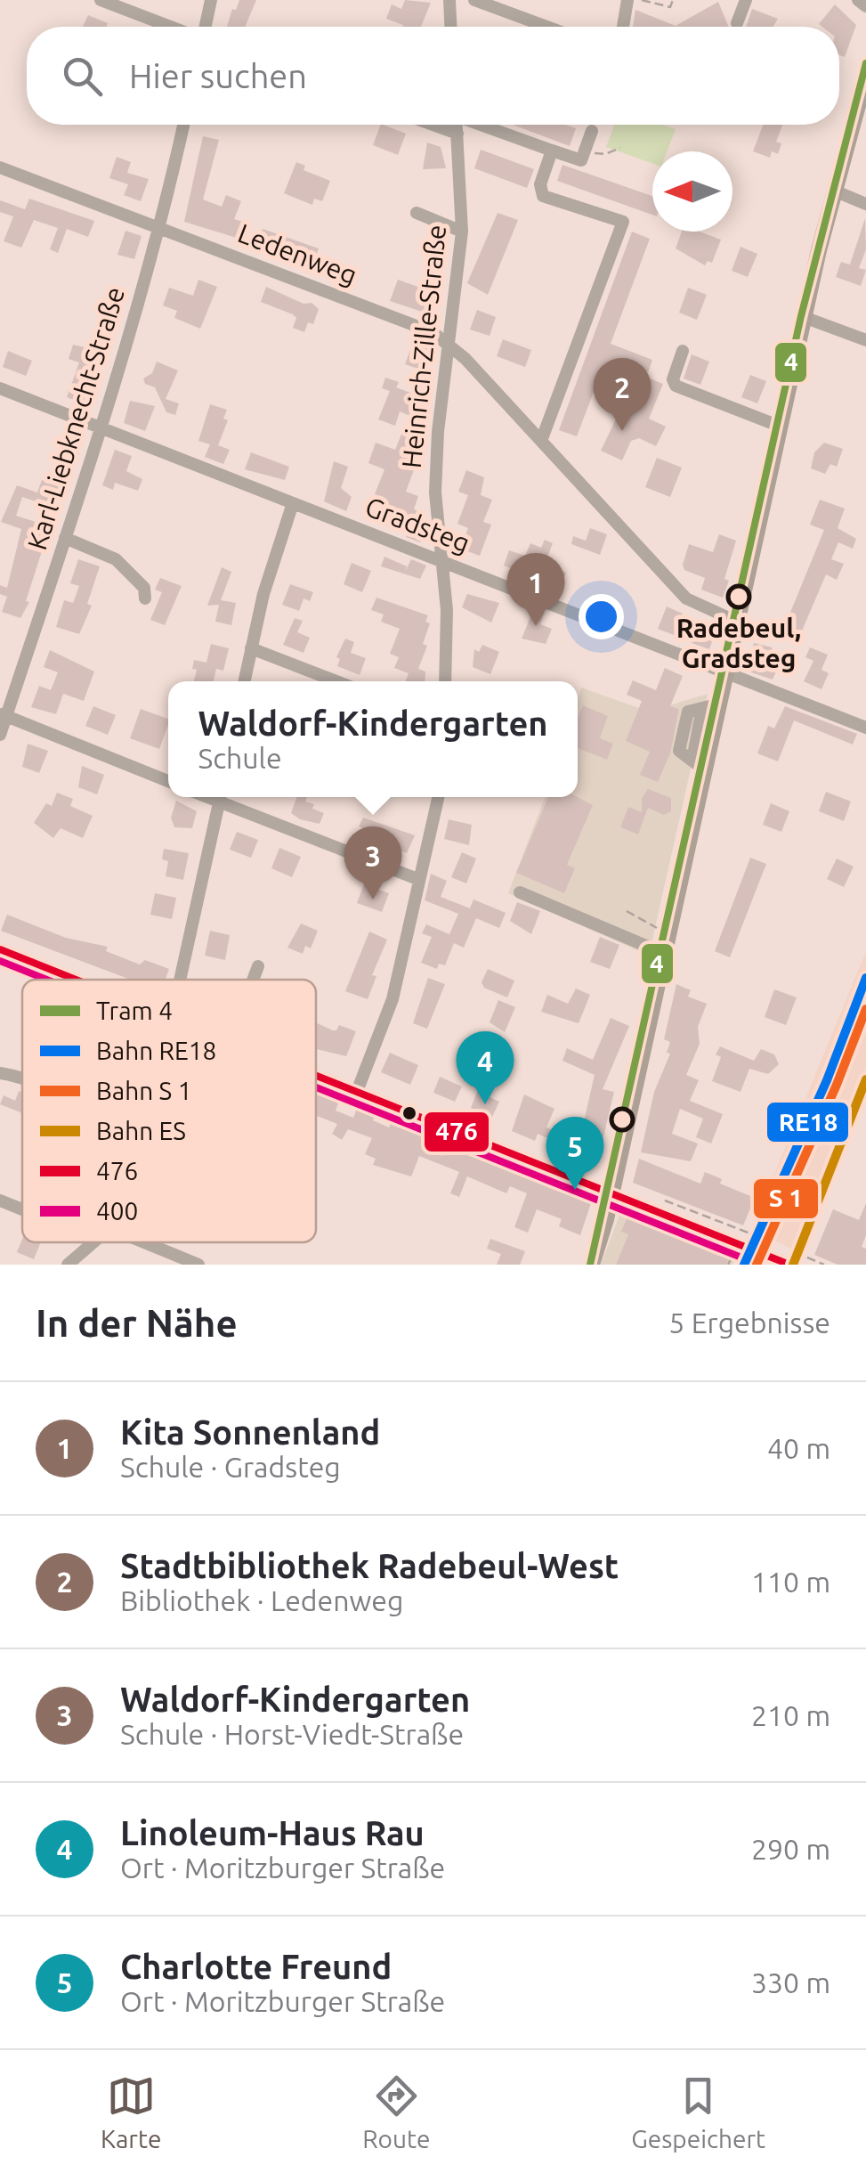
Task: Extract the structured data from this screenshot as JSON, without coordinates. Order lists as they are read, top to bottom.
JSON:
{
  "streets": {
    "street": [
      "Ledenweg",
      "Heinrich-Zille-Straße",
      "Karl-Liebknecht-Straße",
      "Gradsteg"
    ]
  },
  "crossings": [
    ["Ledenweg", "Heinrich-Zille-Straße"],
    ["Ledenweg", "Karl-Liebknecht-Straße"],
    ["Heinrich-Zille-Straße", "Gradsteg"],
    ["Karl-Liebknecht-Straße", "Gradsteg"]
  ],
  "places": ["Radebeul, Gradsteg"],
  "lines": [
    "tram line 4",
    "transit line 476",
    "transit line 400",
    "rail line RE18",
    "rail line ES"
  ],
  "legend": [
    "Tram 4",
    "Bahn RE18",
    "Bahn S 1",
    "Bahn ES",
    "476",
    "400"
  ],
  "north": "left",
  "page": {
    "search": "Hier suchen",
    "pins": [
      "2",
      "1",
      "3",
      "4",
      "5"
    ],
    "popup": ["Waldorf-Kindergarten", "Schule"],
    "heading": ["In der Nähe", "5 Ergebnisse"],
    "list": [
      {
        "mark": "1",
        "name": "Kita Sonnenland",
        "note": "Schule · Gradsteg",
        "value": "40 m"
      },
      {
        "mark": "2",
        "name": "Stadtbibliothek Radebeul-West",
        "note": "Bibliothek · Ledenweg",
        "value": "110 m"
      },
      {
        "mark": "3",
        "name": "Waldorf-Kindergarten",
        "note": "Schule · Horst-Viedt-Straße",
        "value": "210 m"
      },
      {
        "mark": "4",
        "name": "Linoleum-Haus Rau",
        "note": "Ort · Moritzburger Straße",
        "value": "290 m"
      },
      {
        "mark": "5",
        "name": "Charlotte Freund",
        "note": "Ort · Moritzburger Straße",
        "value": "330 m"
      }
    ],
    "nav": ["Karte", "Route", "Gespeichert"]
  }
}
